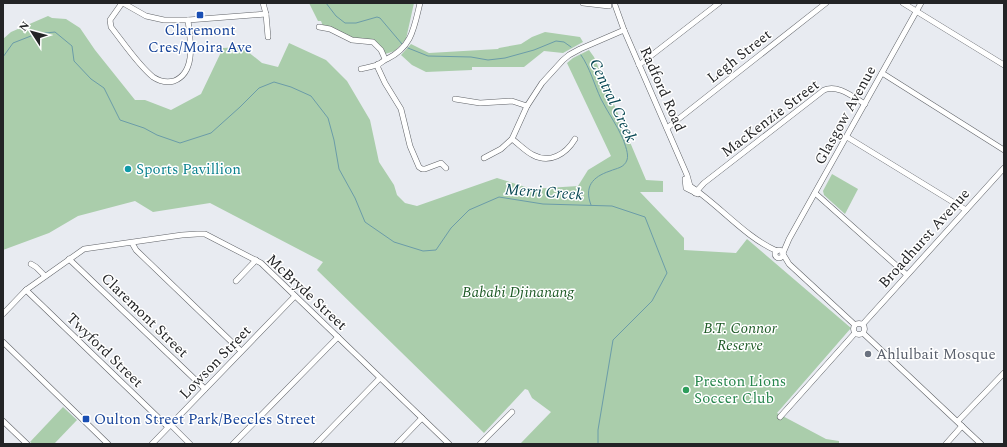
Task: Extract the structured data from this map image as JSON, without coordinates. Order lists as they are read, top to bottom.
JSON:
{
  "streets": {
    "street": [
      "Legh Street",
      "Radford Road",
      "Glasgow Avenue",
      "MacKenzie Street",
      "Broadhurst Avenue",
      "McBryde Street",
      "Claremont Street",
      "Twyford Street",
      "Lowson Street"
    ]
  },
  "crossings": [
    ["Legh Street", "Radford Road"],
    ["Radford Road", "Glasgow Avenue"],
    ["Radford Road", "MacKenzie Street"],
    ["Glasgow Avenue", "MacKenzie Street"],
    ["McBryde Street", "Claremont Street"],
    ["McBryde Street", "Twyford Street"],
    ["McBryde Street", "Lowson Street"],
    ["Claremont Street", "Lowson Street"],
    ["Twyford Street", "Lowson Street"]
  ],
  "water": ["Central Creek", "Merri Creek"],
  "parks": ["Bababi Djinanang", "B.T. Connor Reserve"],
  "places": {
    "transit": ["Claremont Cres/Moira Ave", "Oulton Street Park/Beccles Street"],
    "other": ["Sports Pavillion", "Ahlulbait Mosque", "Preston Lions Soccer Club"]
  },
  "north": "top left"
}
